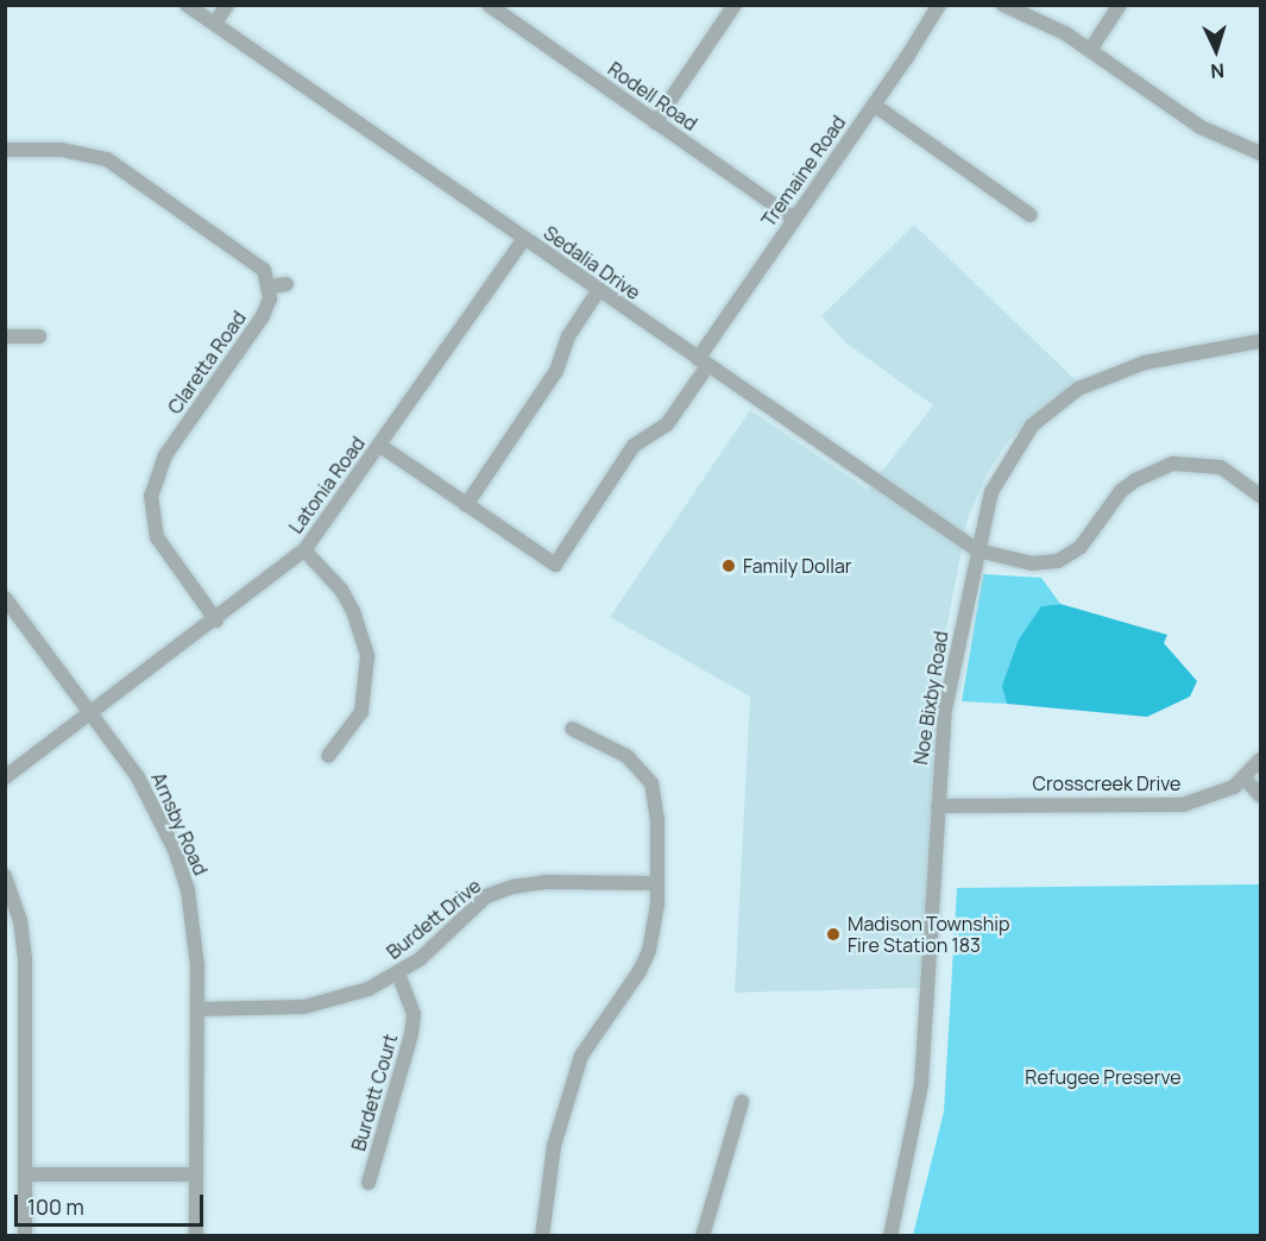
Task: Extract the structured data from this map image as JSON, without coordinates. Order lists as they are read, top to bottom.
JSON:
{
  "streets": {
    "street": [
      "Rodell Road",
      "Tremaine Road",
      "Sedalia Drive",
      "Claretta Road",
      "Latonia Road",
      "Noe Bixby Road",
      "Crosscreek Drive",
      "Arnsby Road",
      "Burdett Drive",
      "Burdett Court"
    ]
  },
  "crossings": [
    ["Rodell Road", "Tremaine Road"],
    ["Tremaine Road", "Sedalia Drive"],
    ["Sedalia Drive", "Latonia Road"],
    ["Sedalia Drive", "Noe Bixby Road"],
    ["Claretta Road", "Latonia Road"],
    ["Latonia Road", "Arnsby Road"],
    ["Noe Bixby Road", "Crosscreek Drive"],
    ["Arnsby Road", "Burdett Drive"],
    ["Burdett Drive", "Burdett Court"]
  ],
  "parks": ["Refugee Preserve"],
  "places": ["Family Dollar", "Madison Township Fire Station 183"],
  "scale_bar": "100 m",
  "north": "bottom"
}
